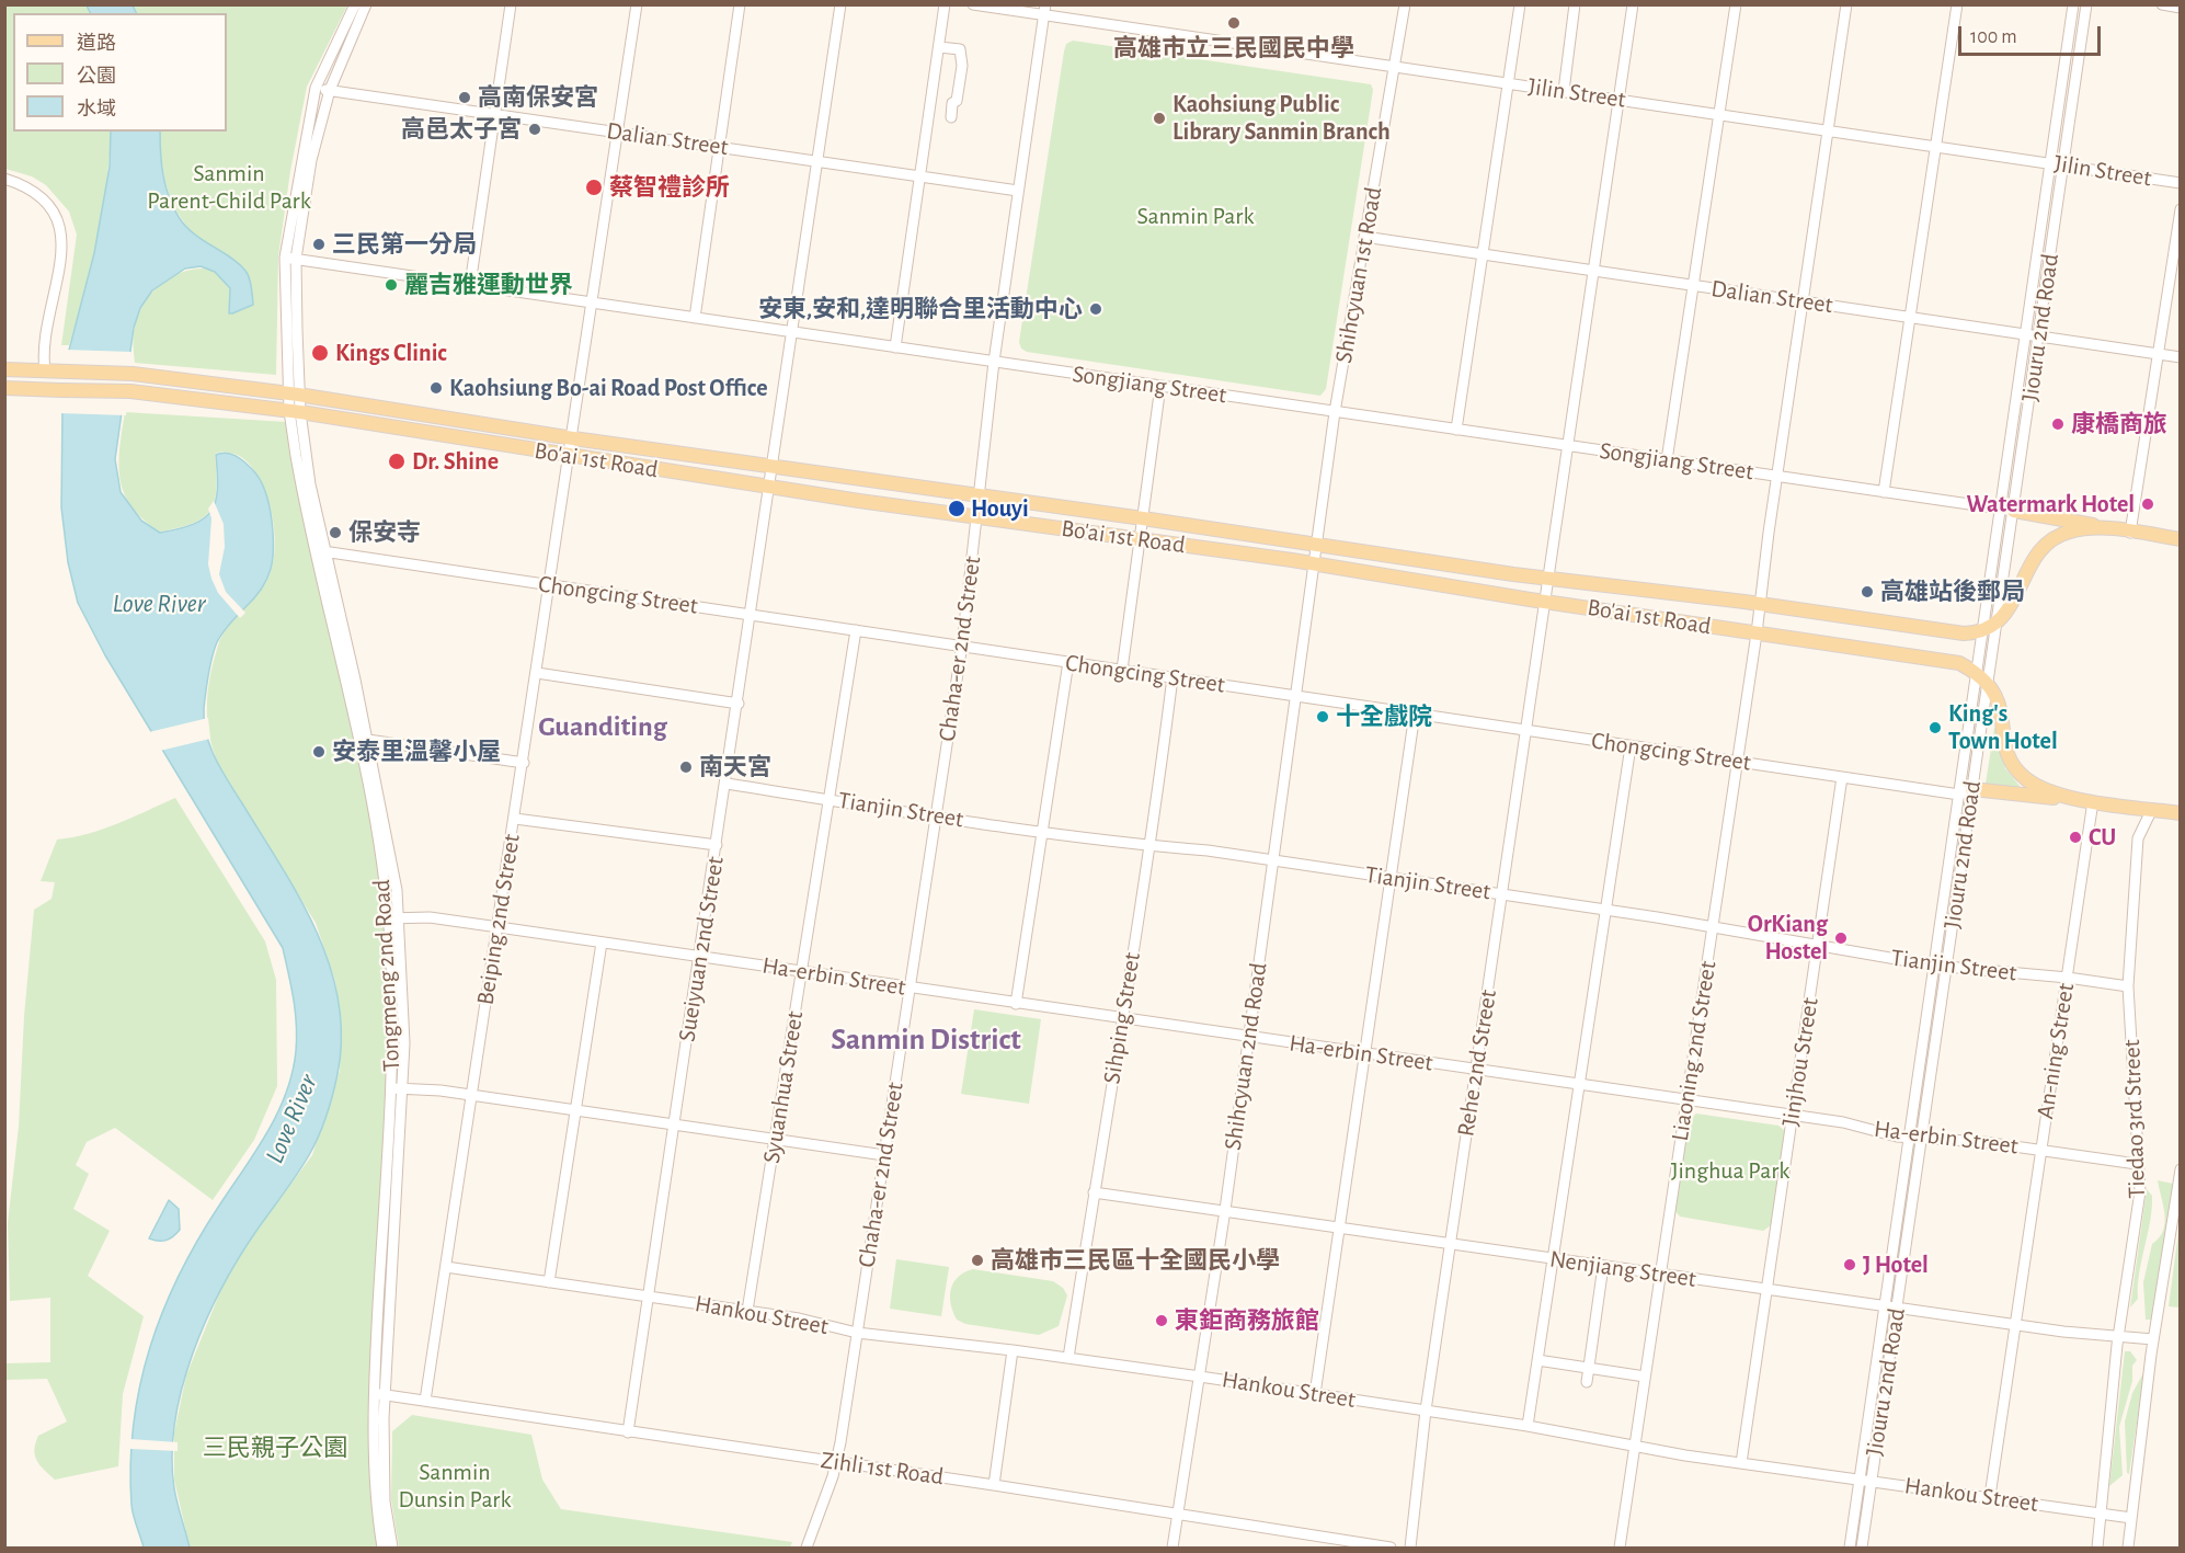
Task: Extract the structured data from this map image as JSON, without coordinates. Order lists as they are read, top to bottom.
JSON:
{
  "streets": {
    "main road": ["Bo'ai 1st Road"],
    "street": [
      "Jilin Street",
      "Dalian Street",
      "Shihcyuan 1st Road",
      "Jiouru 2nd Road",
      "Songjiang Street",
      "Chongcing Street",
      "Chaha-er 2nd Street",
      "Tianjin Street",
      "Beiping 2nd Street",
      "Sueiyuan 2nd Street",
      "Tongmeng 2nd Road",
      "Ha-erbin Street",
      "Sihping Street",
      "Liaoning 2nd Street",
      "An-ning Street",
      "Shihcyuan 2nd Road",
      "Jinjhou Street",
      "Rehe 2nd Street",
      "Syuanhua Street",
      "Tiedao 3rd Street",
      "Nenjiang Street",
      "Hankou Street",
      "Zihli 1st Road"
    ]
  },
  "crossings": [
    ["Jilin Street", "Shihcyuan 1st Road"],
    ["Jilin Street", "Jiouru 2nd Road"],
    ["Jilin Street", "Chaha-er 2nd Street"],
    ["Jilin Street", "Liaoning 2nd Street"],
    ["Jilin Street", "Rehe 2nd Street"],
    ["Dalian Street", "Shihcyuan 1st Road"],
    ["Dalian Street", "Jiouru 2nd Road"],
    ["Dalian Street", "Chaha-er 2nd Street"],
    ["Dalian Street", "Beiping 2nd Street"],
    ["Dalian Street", "Sueiyuan 2nd Street"],
    ["Dalian Street", "Liaoning 2nd Street"],
    ["Dalian Street", "Rehe 2nd Street"],
    ["Shihcyuan 1st Road", "Songjiang Street"],
    ["Shihcyuan 1st Road", "Bo'ai 1st Road"],
    ["Shihcyuan 1st Road", "Shihcyuan 2nd Road"],
    ["Jiouru 2nd Road", "Songjiang Street"],
    ["Jiouru 2nd Road", "Bo'ai 1st Road"],
    ["Jiouru 2nd Road", "Chongcing Street"],
    ["Jiouru 2nd Road", "Tianjin Street"],
    ["Jiouru 2nd Road", "Ha-erbin Street"],
    ["Jiouru 2nd Road", "Nenjiang Street"],
    ["Jiouru 2nd Road", "Hankou Street"],
    ["Songjiang Street", "Chaha-er 2nd Street"],
    ["Songjiang Street", "Beiping 2nd Street"],
    ["Songjiang Street", "Sueiyuan 2nd Street"],
    ["Songjiang Street", "Tongmeng 2nd Road"],
    ["Songjiang Street", "Liaoning 2nd Street"],
    ["Songjiang Street", "Rehe 2nd Street"],
    ["Bo'ai 1st Road", "Chaha-er 2nd Street"],
    ["Bo'ai 1st Road", "Beiping 2nd Street"],
    ["Bo'ai 1st Road", "Sueiyuan 2nd Street"],
    ["Bo'ai 1st Road", "Tongmeng 2nd Road"],
    ["Bo'ai 1st Road", "Liaoning 2nd Street"],
    ["Bo'ai 1st Road", "Shihcyuan 2nd Road"],
    ["Bo'ai 1st Road", "Rehe 2nd Street"],
    ["Chongcing Street", "Chaha-er 2nd Street"],
    ["Chongcing Street", "Beiping 2nd Street"],
    ["Chongcing Street", "Sueiyuan 2nd Street"],
    ["Chongcing Street", "Tongmeng 2nd Road"],
    ["Chongcing Street", "Sihping Street"],
    ["Chongcing Street", "Liaoning 2nd Street"],
    ["Chongcing Street", "Shihcyuan 2nd Road"],
    ["Chongcing Street", "Jinjhou Street"],
    ["Chongcing Street", "Rehe 2nd Street"],
    ["Chongcing Street", "Syuanhua Street"],
    ["Chaha-er 2nd Street", "Tianjin Street"],
    ["Chaha-er 2nd Street", "Ha-erbin Street"],
    ["Chaha-er 2nd Street", "Hankou Street"],
    ["Chaha-er 2nd Street", "Zihli 1st Road"],
    ["Tianjin Street", "Sueiyuan 2nd Street"],
    ["Tianjin Street", "Sihping Street"],
    ["Tianjin Street", "Liaoning 2nd Street"],
    ["Tianjin Street", "An-ning Street"],
    ["Tianjin Street", "Shihcyuan 2nd Road"],
    ["Tianjin Street", "Jinjhou Street"],
    ["Tianjin Street", "Rehe 2nd Street"],
    ["Tianjin Street", "Syuanhua Street"],
    ["Tianjin Street", "Tiedao 3rd Street"],
    ["Beiping 2nd Street", "Ha-erbin Street"],
    ["Beiping 2nd Street", "Hankou Street"],
    ["Beiping 2nd Street", "Zihli 1st Road"],
    ["Sueiyuan 2nd Street", "Ha-erbin Street"],
    ["Sueiyuan 2nd Street", "Hankou Street"],
    ["Sueiyuan 2nd Street", "Zihli 1st Road"],
    ["Tongmeng 2nd Road", "Ha-erbin Street"],
    ["Tongmeng 2nd Road", "Zihli 1st Road"],
    ["Ha-erbin Street", "Sihping Street"],
    ["Ha-erbin Street", "Liaoning 2nd Street"],
    ["Ha-erbin Street", "An-ning Street"],
    ["Ha-erbin Street", "Shihcyuan 2nd Road"],
    ["Ha-erbin Street", "Jinjhou Street"],
    ["Ha-erbin Street", "Rehe 2nd Street"],
    ["Ha-erbin Street", "Syuanhua Street"],
    ["Ha-erbin Street", "Tiedao 3rd Street"],
    ["Sihping Street", "Nenjiang Street"],
    ["Sihping Street", "Hankou Street"],
    ["Liaoning 2nd Street", "Nenjiang Street"],
    ["Liaoning 2nd Street", "Hankou Street"],
    ["An-ning Street", "Nenjiang Street"],
    ["An-ning Street", "Hankou Street"],
    ["Shihcyuan 2nd Road", "Nenjiang Street"],
    ["Shihcyuan 2nd Road", "Hankou Street"],
    ["Shihcyuan 2nd Road", "Zihli 1st Road"],
    ["Jinjhou Street", "Nenjiang Street"],
    ["Jinjhou Street", "Hankou Street"],
    ["Rehe 2nd Street", "Nenjiang Street"],
    ["Rehe 2nd Street", "Hankou Street"],
    ["Syuanhua Street", "Hankou Street"],
    ["Tiedao 3rd Street", "Nenjiang Street"],
    ["Tiedao 3rd Street", "Hankou Street"]
  ],
  "districts": ["Guanditing", "Sanmin District"],
  "water": ["Love River"],
  "parks": [
    "Sanmin Parent-Child Park",
    "Sanmin Park",
    "Jinghua Park",
    "三民親子公園",
    "Sanmin Dunsin Park"
  ],
  "places": [
    "高雄市立三民國民中學",
    "高南保安宮",
    "Kaohsiung Public Library Sanmin Branch",
    "高邑太子宮",
    "蔡智禮診所",
    "三民第一分局",
    "麗吉雅運動世界",
    "安東,安和,達明聯合里活動中心",
    "Kings Clinic",
    "Kaohsiung Bo-ai Road Post Office",
    "康橋商旅",
    "Dr. Shine",
    "Watermark Hotel",
    "Houyi",
    "保安寺",
    "高雄站後郵局",
    "十全戲院",
    "King's Town Hotel",
    "安泰里溫馨小屋",
    "南天宮",
    "CU",
    "OrKiang Hostel",
    "高雄市三民區十全國民小學",
    "J Hotel",
    "東鉅商務旅館"
  ],
  "legend": ["道路", "公園", "水域"],
  "scale_bar": "100 m"
}
